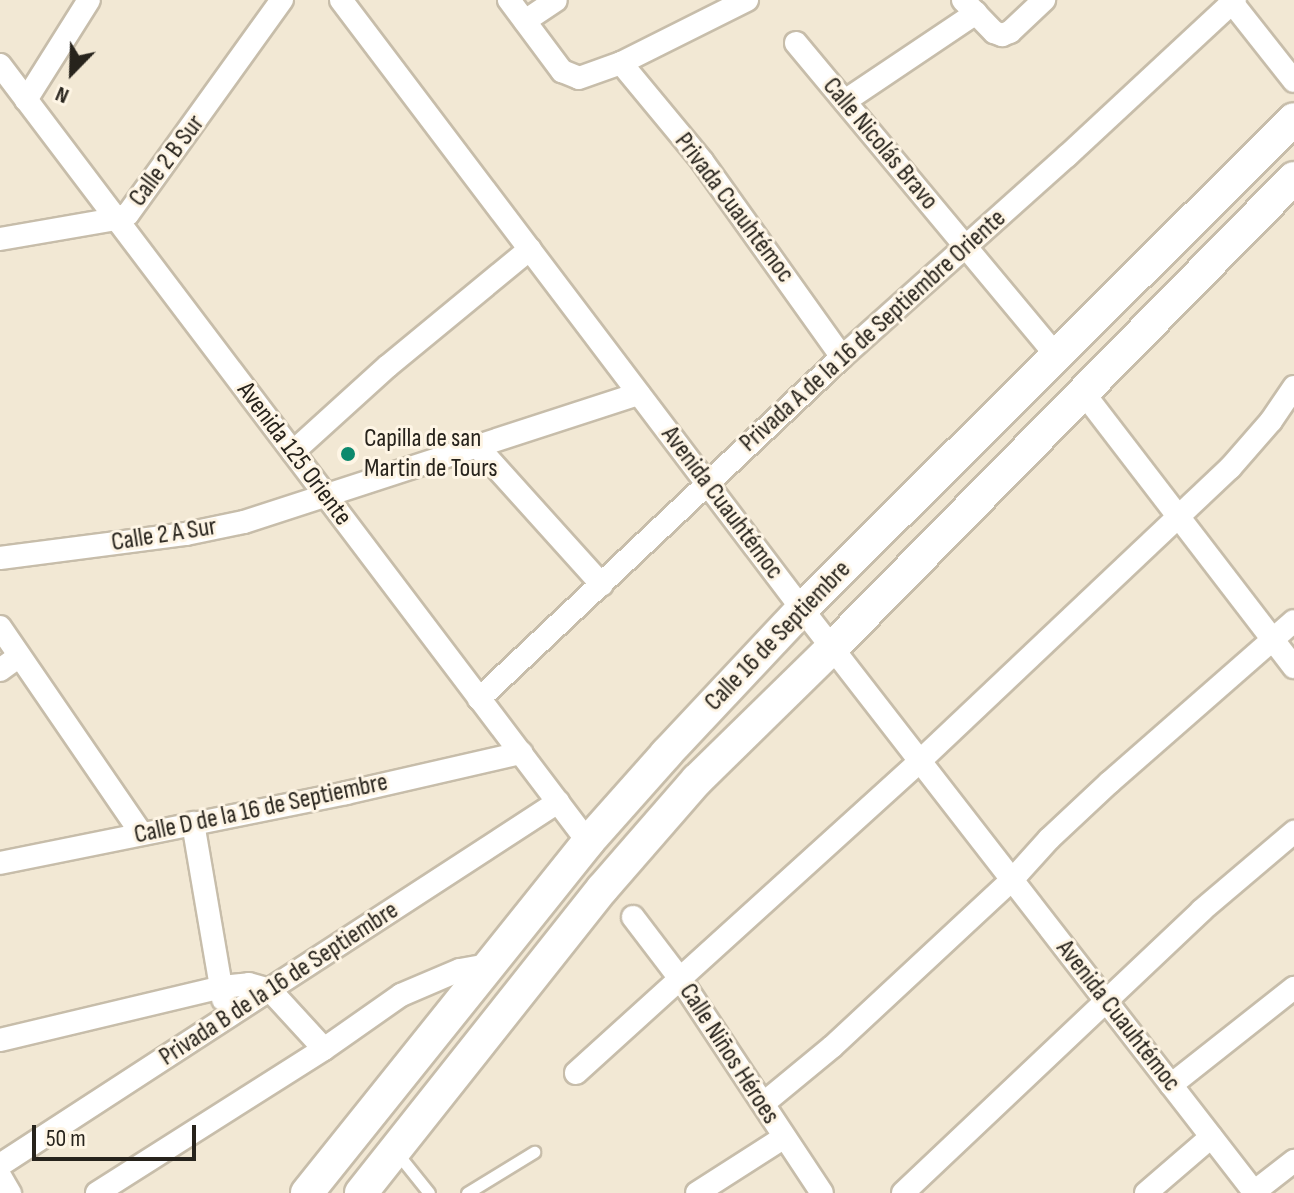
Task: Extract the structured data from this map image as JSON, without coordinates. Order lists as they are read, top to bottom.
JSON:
{
  "streets": {
    "main road": ["Calle 16 de Septiembre"],
    "street": [
      "Calle Nicolás Bravo",
      "Calle 2 B Sur",
      "Privada Cuauhtémoc",
      "Privada A de la 16 de Septiembre Oriente",
      "Avenida 125 Oriente",
      "Avenida Cuauhtémoc",
      "Calle 2 A Sur",
      "Calle D de la 16 de Septiembre",
      "Privada B de la 16 de Septiembre",
      "Calle Niños Héroes"
    ]
  },
  "crossings": [
    ["Calle Nicolás Bravo", "Privada A de la 16 de Septiembre Oriente"],
    ["Calle Nicolás Bravo", "Calle 16 de Septiembre"],
    ["Calle 2 B Sur", "Avenida 125 Oriente"],
    ["Privada Cuauhtémoc", "Privada A de la 16 de Septiembre Oriente"],
    ["Privada A de la 16 de Septiembre Oriente", "Avenida 125 Oriente"],
    ["Privada A de la 16 de Septiembre Oriente", "Avenida Cuauhtémoc"],
    ["Avenida 125 Oriente", "Calle 2 A Sur"],
    ["Avenida 125 Oriente", "Calle 16 de Septiembre"],
    ["Avenida 125 Oriente", "Calle D de la 16 de Septiembre"],
    ["Avenida 125 Oriente", "Privada B de la 16 de Septiembre"],
    ["Avenida Cuauhtémoc", "Calle 2 A Sur"],
    ["Avenida Cuauhtémoc", "Calle 16 de Septiembre"]
  ],
  "places": ["Capilla de san Martin de Tours"],
  "scale_bar": "50 m",
  "north": "bottom left"
}
